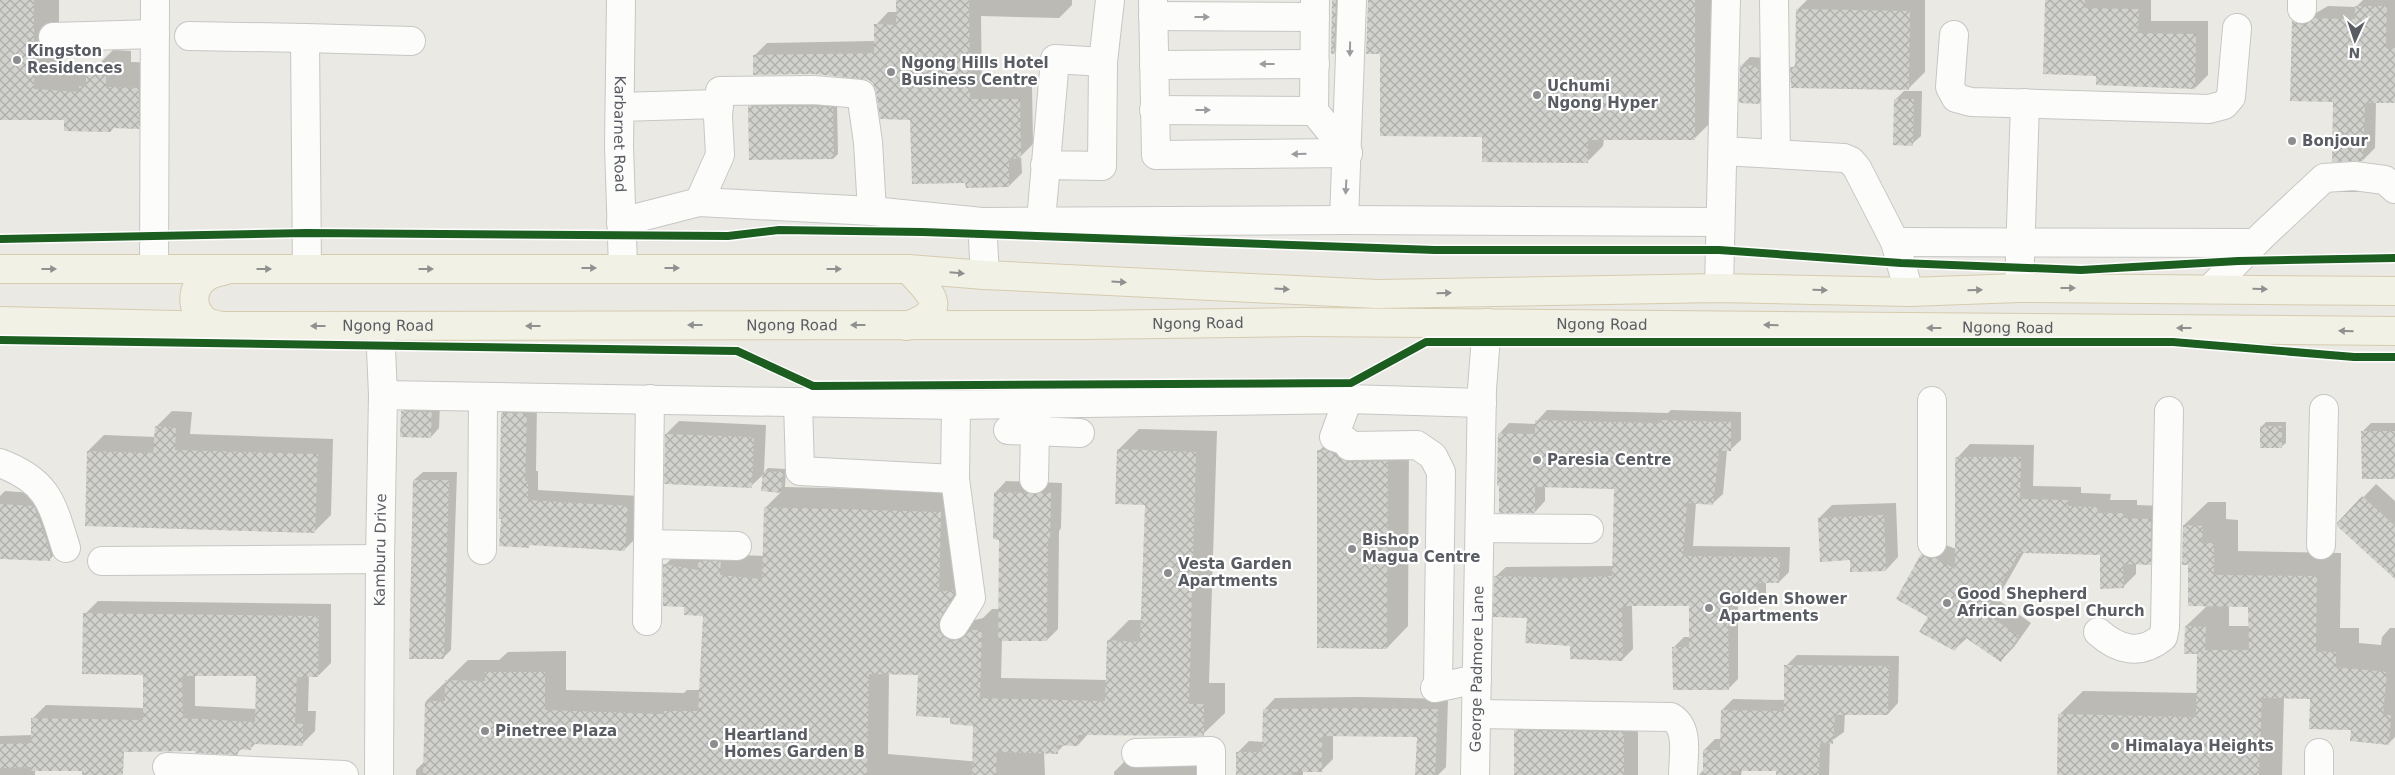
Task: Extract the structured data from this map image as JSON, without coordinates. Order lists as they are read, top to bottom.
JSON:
{
  "streets": {
    "main road": ["Ngong Road"],
    "street": ["Karbarnet Road", "Kamburu Drive", "George Padmore Lane"]
  },
  "crossings": [
    ["Ngong Road", "Kamburu Drive"],
    ["Ngong Road", "George Padmore Lane"]
  ],
  "places": [
    "Kingston Residences",
    "Ngong Hills Hotel Business Centre",
    "Uchumi Ngong Hyper",
    "Bonjour",
    "Paresia Centre",
    "Bishop Magua Centre",
    "Vesta Garden Apartments",
    "Good Shepherd African Gospel Church",
    "Golden Shower Apartments",
    "Pinetree Plaza",
    "Heartland Homes Garden B",
    "Himalaya Heights"
  ],
  "north": "bottom"
}
